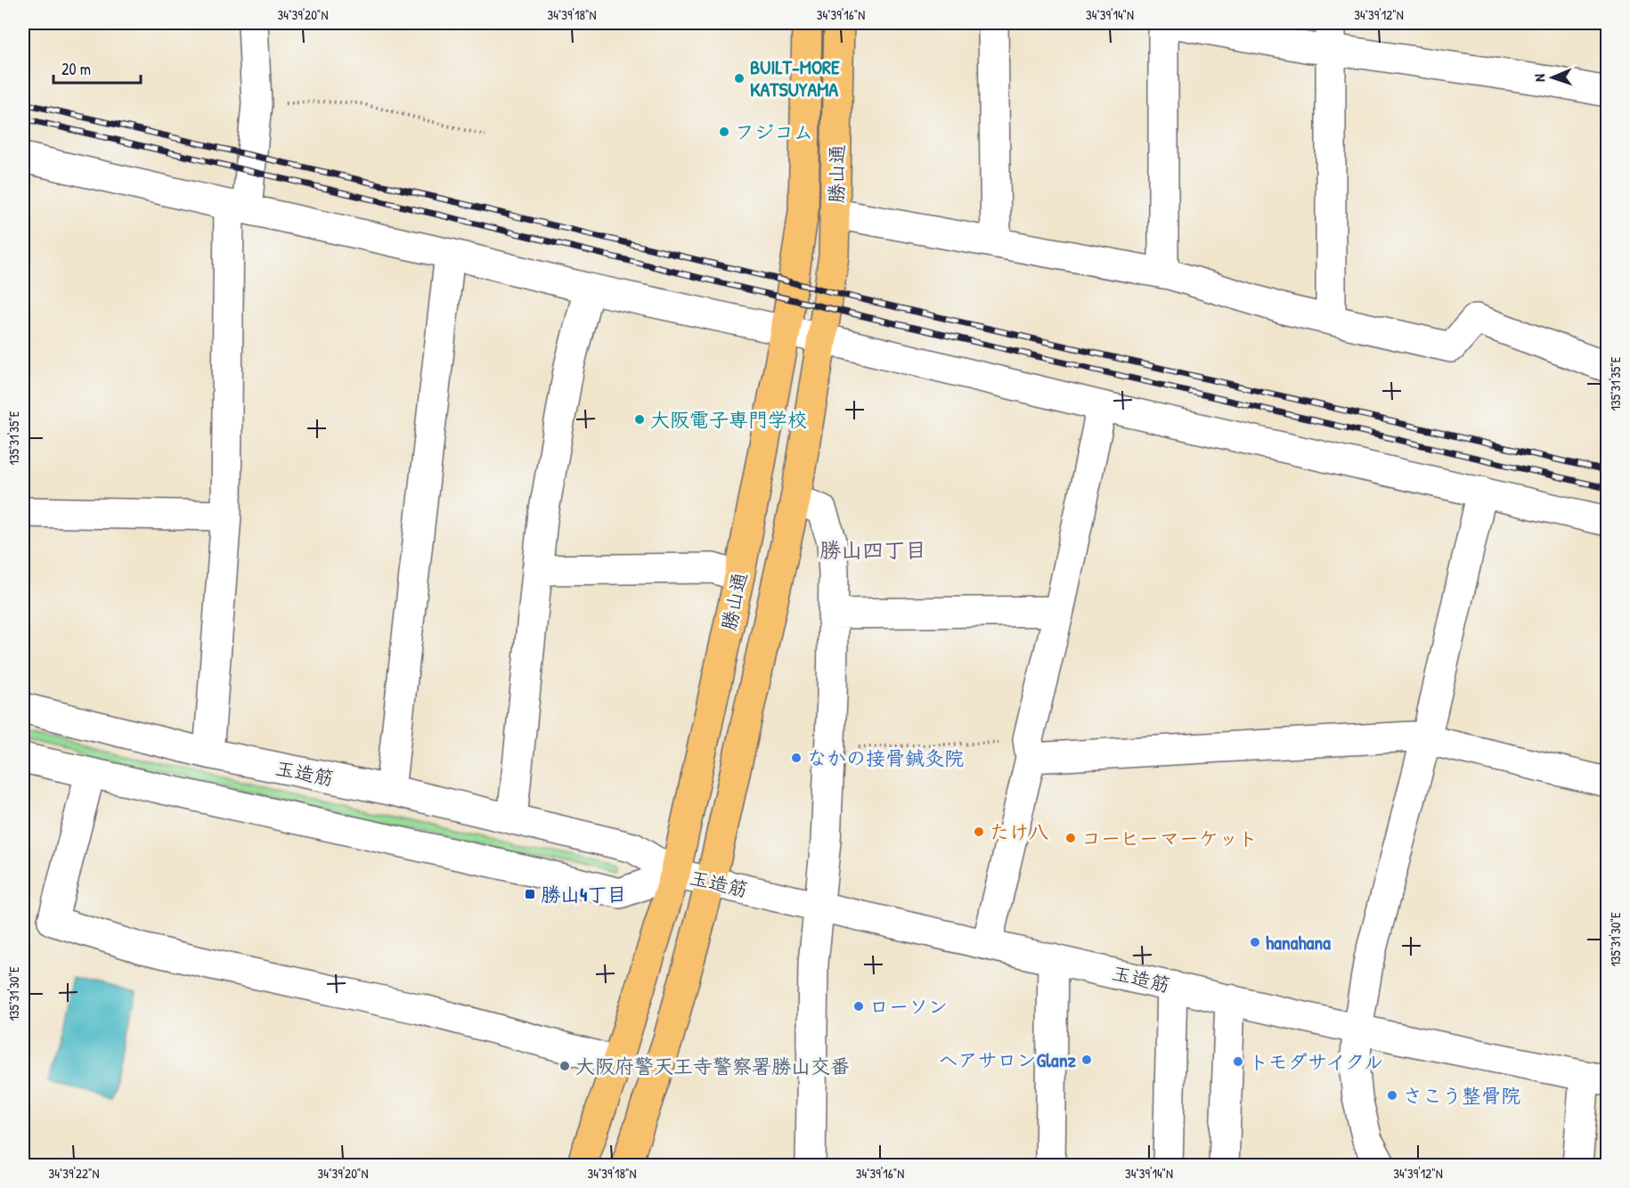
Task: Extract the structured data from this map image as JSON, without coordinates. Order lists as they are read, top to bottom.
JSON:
{
  "streets": {
    "main road": ["勝山通"],
    "street": ["玉造筋"]
  },
  "crossings": [
    ["勝山通", "玉造筋"]
  ],
  "districts": ["勝山四丁目"],
  "places": {
    "other": [
      "BUILT-MORE KATSUYAMA",
      "フジコム",
      "大阪電子専門学校",
      "なかの接骨鍼灸院",
      "たけ八",
      "コーヒーマーケット",
      "hanahana",
      "ローソン",
      "ヘアサロンGlanz",
      "トモダサイクル",
      "大阪府警天王寺警察署勝山交番",
      "さこう整骨院"
    ],
    "transit": ["勝山4丁目"]
  },
  "scale_bar": "20 m",
  "north": "left",
  "coordinates": [
    "34°39'20\"N",
    "34°39'18\"N",
    "34°39'16\"N",
    "34°39'14\"N",
    "34°39'12\"N",
    "135°31'35\"E",
    "135°31'30\"E",
    "34°39'22\"N"
  ]
}
